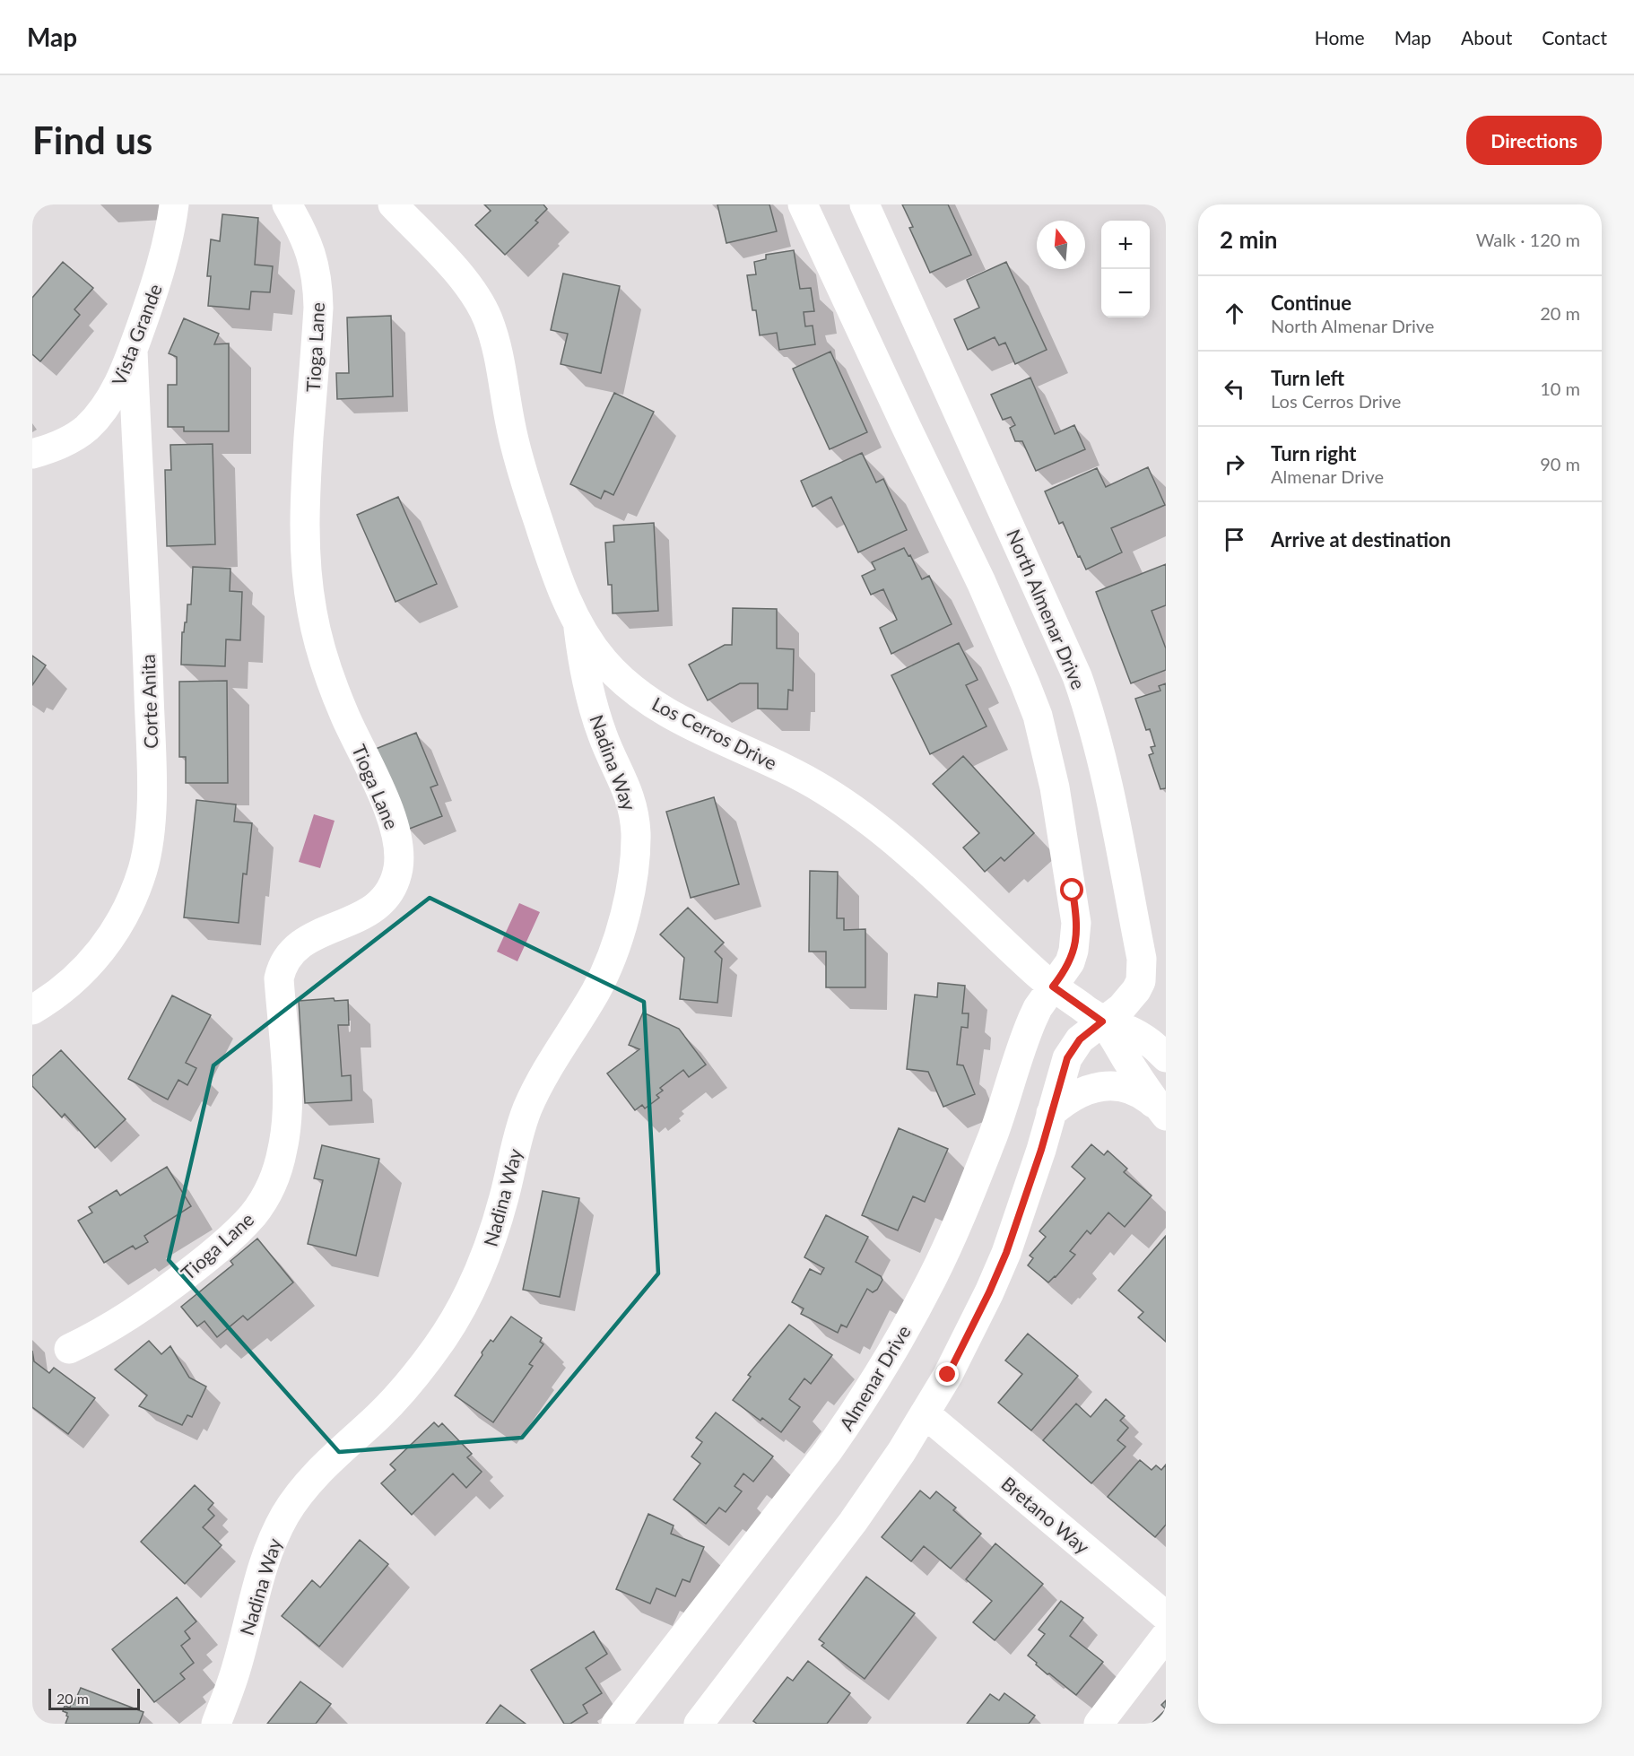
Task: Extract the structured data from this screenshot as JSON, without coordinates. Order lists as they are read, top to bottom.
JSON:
{
  "streets": {
    "street": [
      "Vista Grande",
      "Tioga Lane",
      "North Almenar Drive",
      "Corte Anita",
      "Los Cerros Drive",
      "Nadina Way",
      "Almenar Drive",
      "Bretano Way"
    ]
  },
  "crossings": [
    ["Vista Grande", "Corte Anita"],
    ["North Almenar Drive", "Los Cerros Drive"],
    ["Los Cerros Drive", "Nadina Way"],
    ["Los Cerros Drive", "Almenar Drive"]
  ],
  "scale_bar": "20 m",
  "north": "top",
  "page": {
    "header": "Map",
    "nav": [
      "Home",
      "Map",
      "About",
      "Contact"
    ],
    "buttons": "Directions",
    "title": "Find us",
    "heading": ["2 min", "Walk · 120 m"],
    "map_buttons": ["+", "−"],
    "list": [
      ["Continue", "North Almenar Drive", "20 m"],
      ["Turn left", "Los Cerros Drive", "10 m"],
      ["Turn right", "Almenar Drive", "90 m"],
      "Arrive at destination"
    ],
    "scale": "20 m"
  }
}
